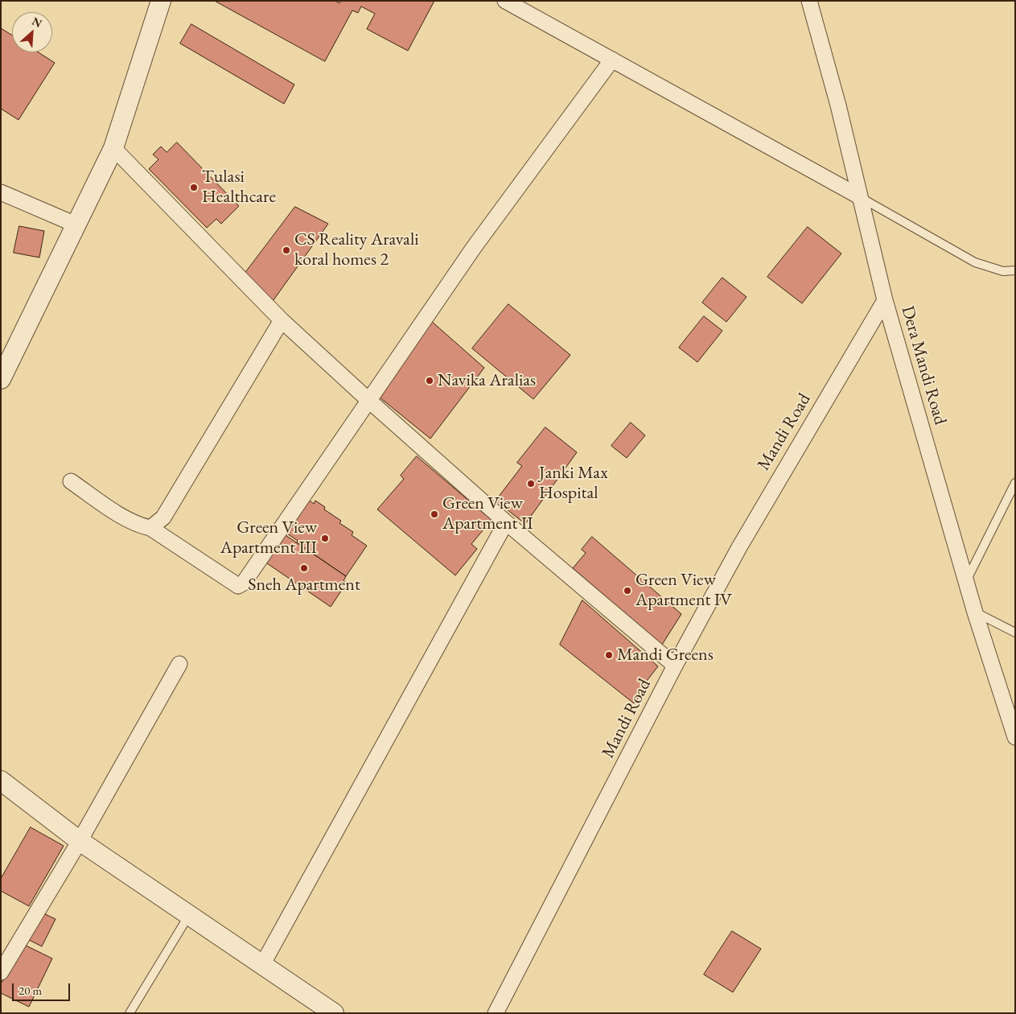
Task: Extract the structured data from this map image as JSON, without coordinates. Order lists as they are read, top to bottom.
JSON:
{
  "streets": {
    "street": ["Dera Mandi Road", "Mandi Road"]
  },
  "crossings": [
    ["Dera Mandi Road", "Mandi Road"]
  ],
  "places": [
    "Tulasi Healthcare",
    "CS Reality Aravali koral homes 2",
    "Navika Aralias",
    "Janki Max Hospital",
    "Green View Apartment II",
    "Green View Apartment III",
    "Sneh Apartment",
    "Green View Apartment IV",
    "Mandi Greens"
  ],
  "scale_bar": "20 m",
  "north": "top right"
}
